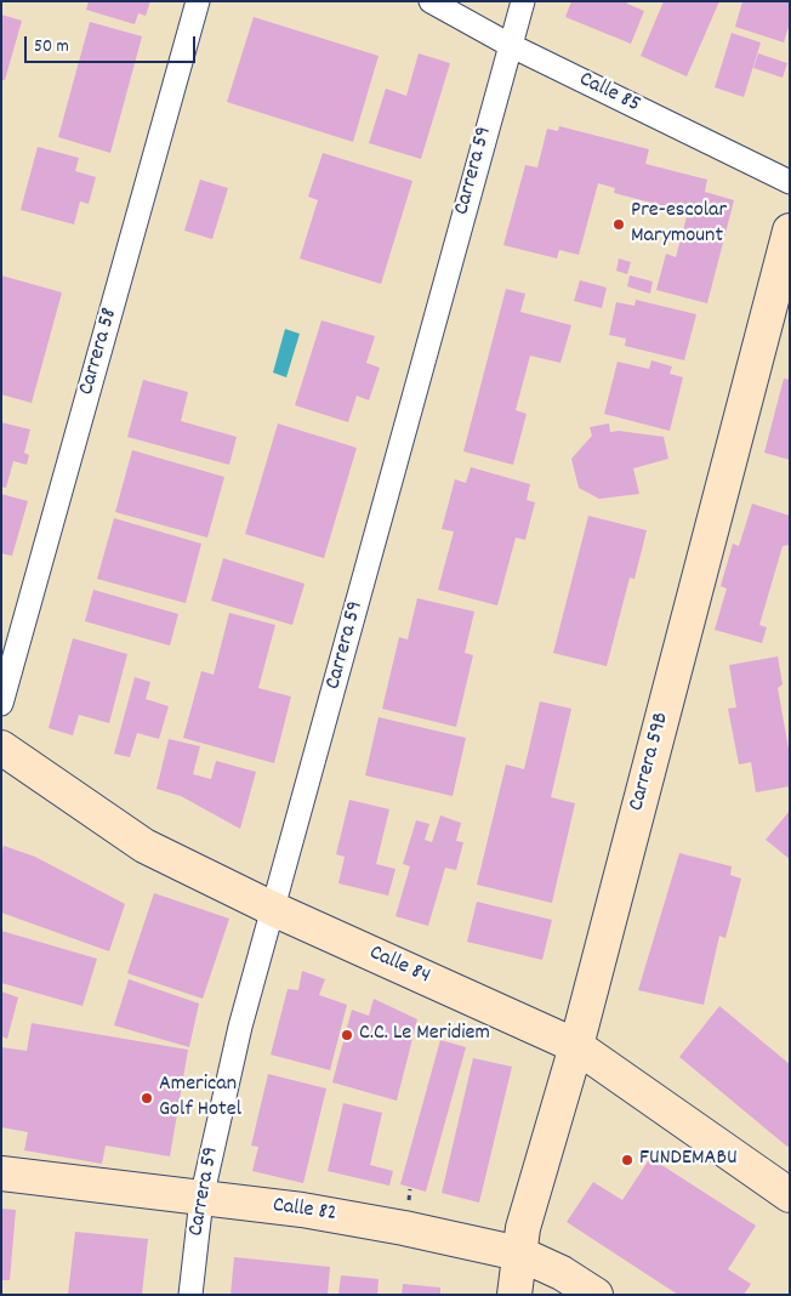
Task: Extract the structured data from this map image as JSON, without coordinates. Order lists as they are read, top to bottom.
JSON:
{
  "streets": {
    "street": [
      "Calle 85",
      "Carrera 59",
      "Carrera 58",
      "Carrera 59B",
      "Calle 84",
      "Calle 82"
    ]
  },
  "crossings": [
    ["Calle 85", "Carrera 59"],
    ["Carrera 59", "Calle 84"],
    ["Carrera 59", "Calle 82"],
    ["Carrera 59B", "Calle 84"],
    ["Carrera 59B", "Calle 82"]
  ],
  "places": [
    "Pre-escolar Marymount",
    "C.C. Le Meridiem",
    "American Golf Hotel",
    "FUNDEMABU"
  ],
  "scale_bar": "50 m"
}
